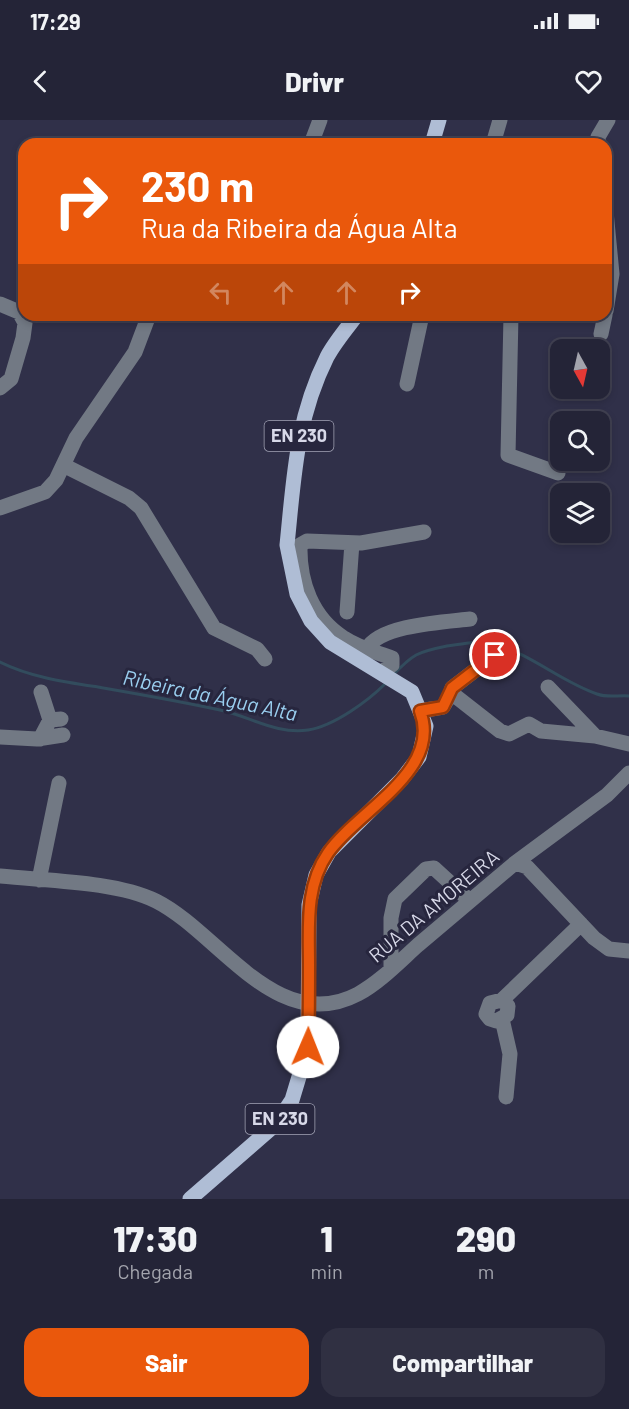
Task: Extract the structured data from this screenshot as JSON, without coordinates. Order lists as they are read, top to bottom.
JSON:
{
  "streets": {
    "main road": ["EN 230"],
    "street": ["RUA DA AMOREIRA"]
  },
  "crossings": [
    ["EN 230", "RUA DA AMOREIRA"]
  ],
  "water": ["Ribeira da Água Alta"],
  "north": "bottom",
  "page": {
    "status": "17:29",
    "header": "Drivr",
    "turn": ["230 m", "Rua da Ribeira da Água Alta"],
    "eta": [
      "17:30",
      "Chegada",
      "1",
      "min",
      "290",
      "m"
    ],
    "buttons": ["Sair", "Compartilhar"]
  }
}
